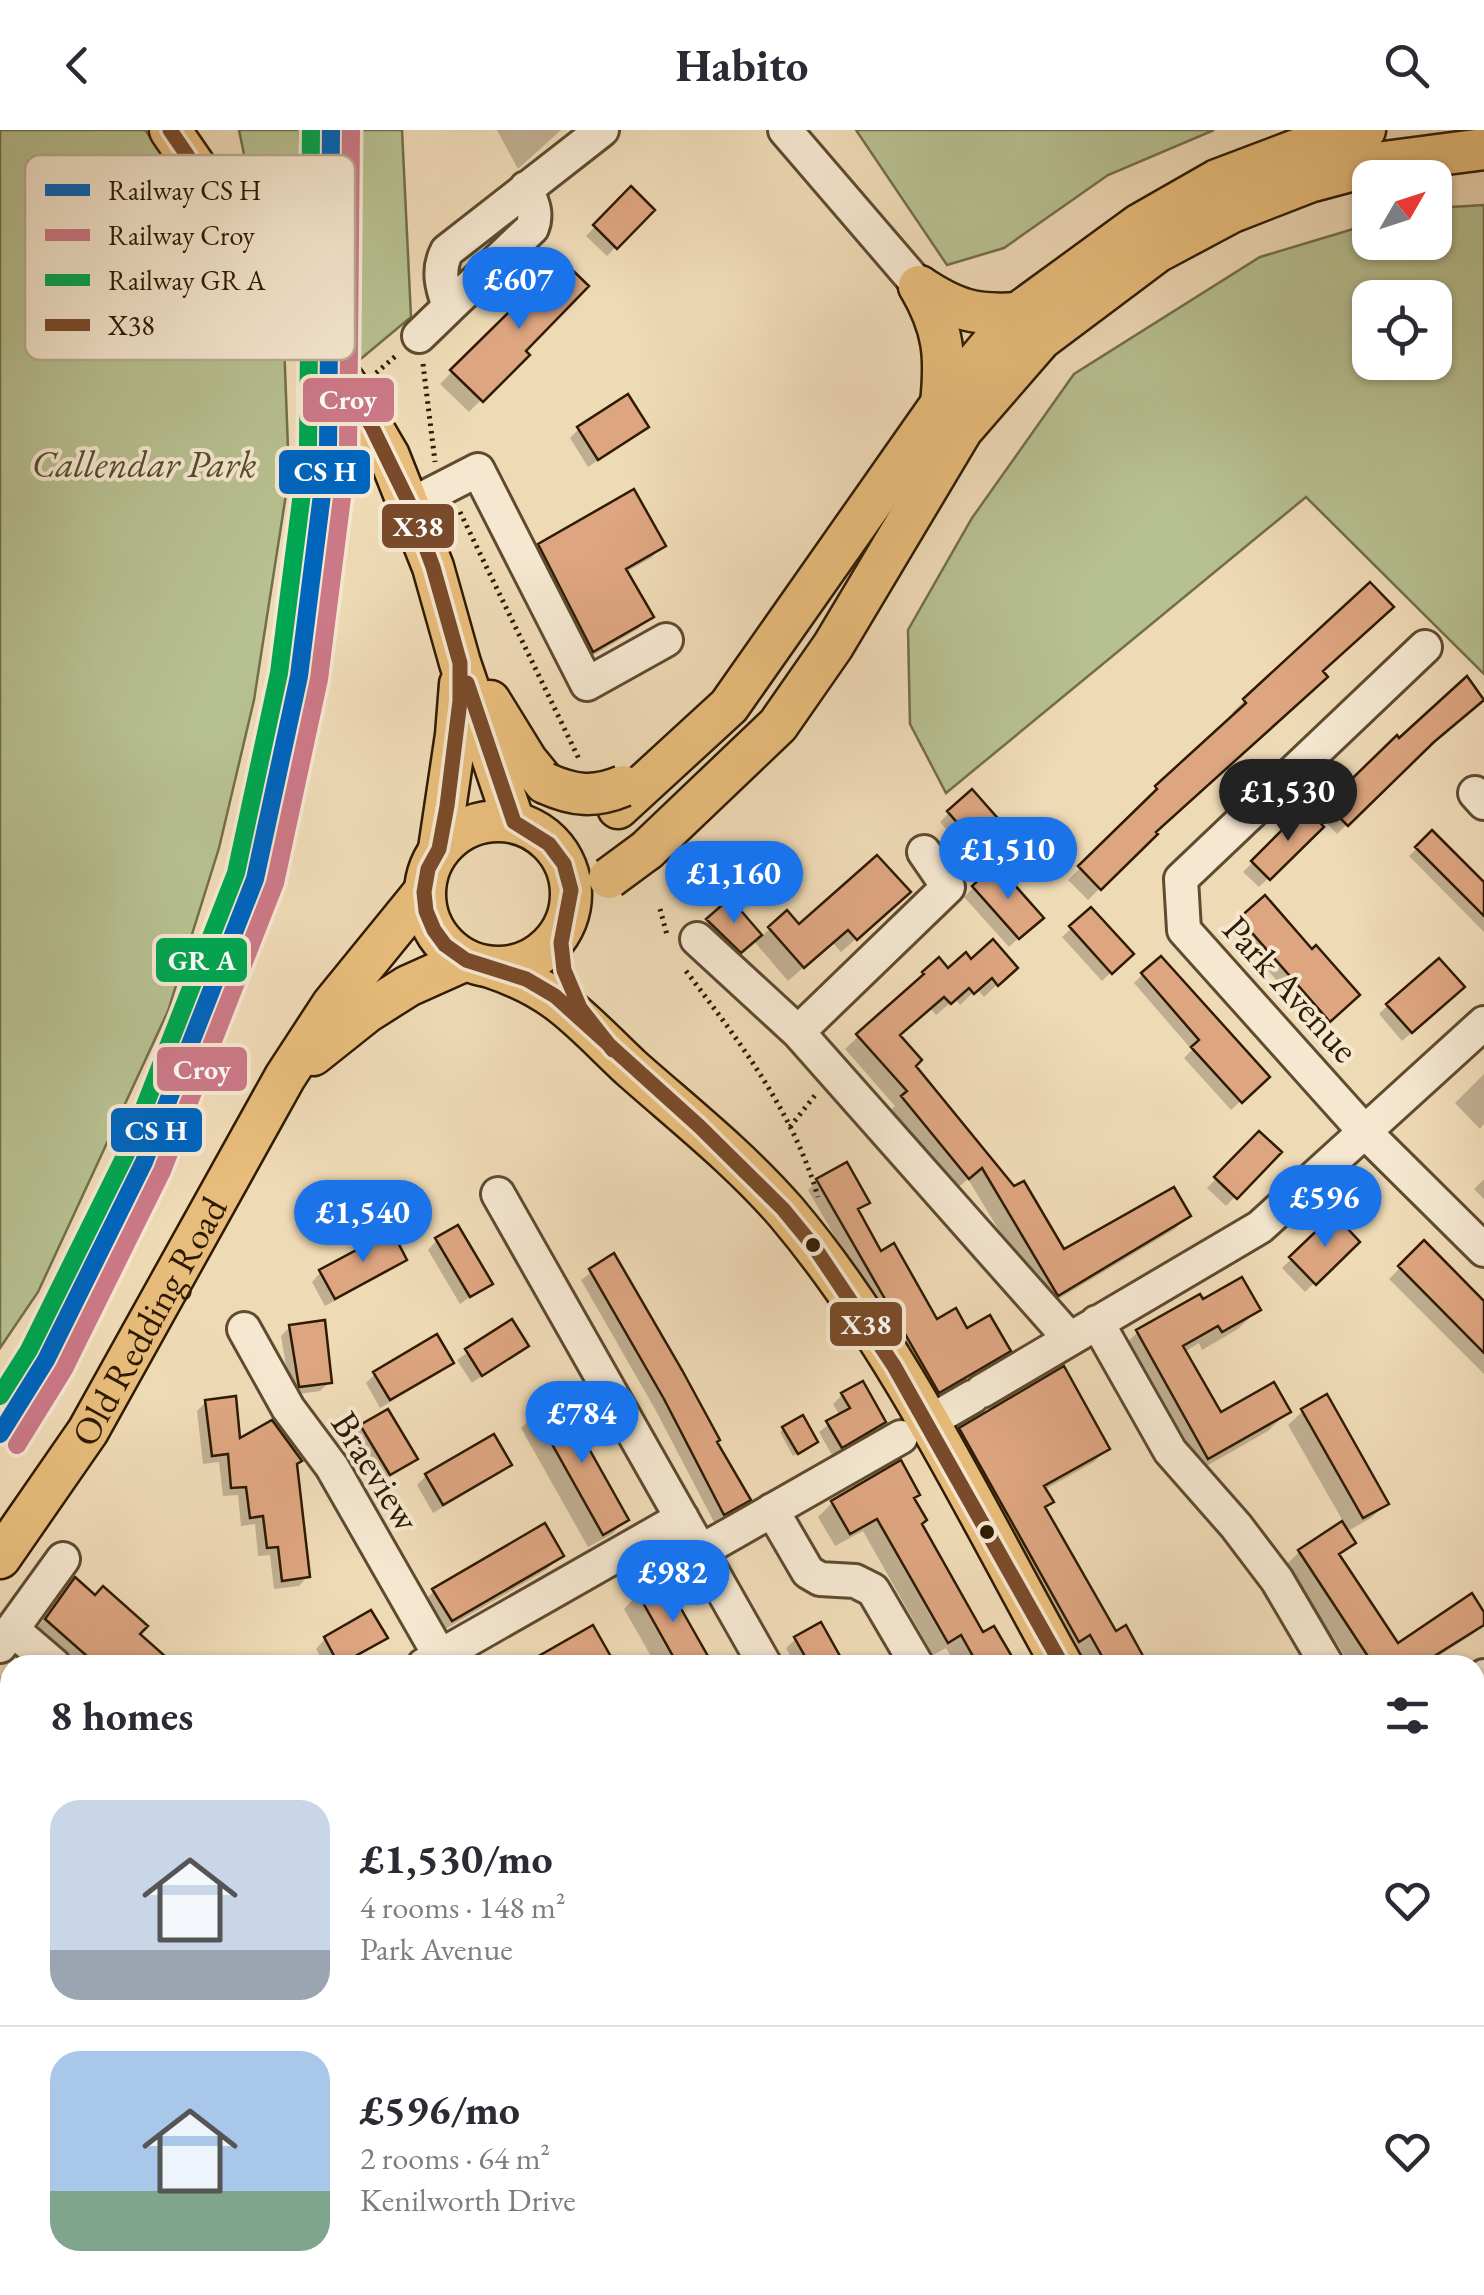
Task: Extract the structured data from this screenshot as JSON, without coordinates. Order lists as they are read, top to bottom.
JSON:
{
  "streets": {
    "main road": ["Old Redding Road"],
    "street": ["Park Avenue", "Braeview"]
  },
  "parks": ["Callendar Park"],
  "lines": ["rail line Croy", "transit line X38"],
  "legend": [
    "Railway CS H",
    "Railway Croy",
    "Railway GR A",
    "X38"
  ],
  "north": "top right",
  "page": {
    "header": "Habito",
    "price": [
      "£607",
      "£1,530",
      "£1,510",
      "£1,160",
      "£596",
      "£1,540",
      "£784",
      "£982"
    ],
    "heading": "8 homes",
    "list": [
      {
        "name": "£1,530/mo",
        "note": "4 rooms · 148 m² · Park Avenue"
      },
      {
        "name": "£596/mo",
        "note": "2 rooms · 64 m² · Kenilworth Drive"
      }
    ]
  }
}
